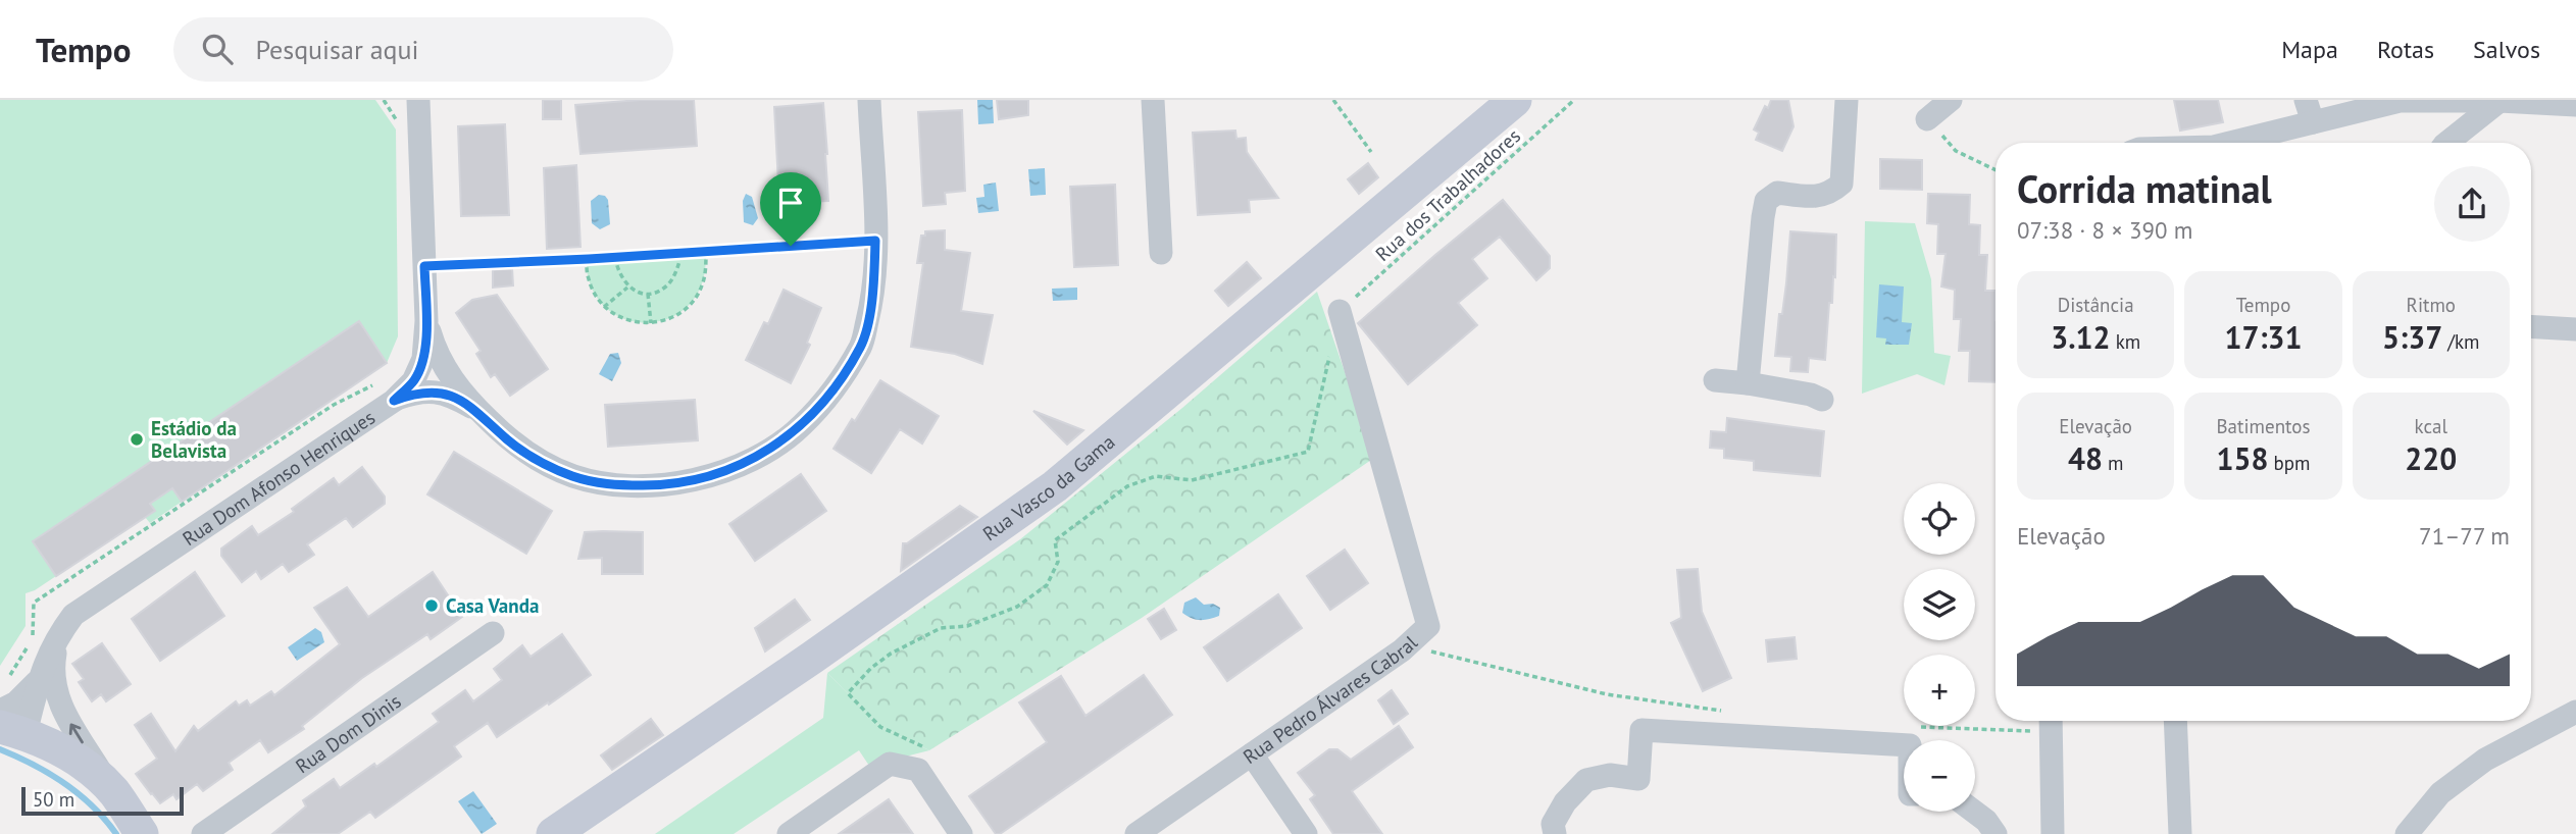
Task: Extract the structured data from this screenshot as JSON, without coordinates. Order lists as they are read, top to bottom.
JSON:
{
  "streets": {
    "street": [
      "Rua Dom Afonso Henriques",
      "Rua Vasco da Gama",
      "Rua Pedro Álvares Cabral",
      "Rua Dom Dinis"
    ],
    "path": ["Rua dos Trabalhadores"]
  },
  "crossings": [
    ["Rua dos Trabalhadores", "Rua Pedro Álvares Cabral"]
  ],
  "places": ["Estádio da Belavista", "Casa Vanda"],
  "scale_bar": "50 m",
  "page": {
    "header": "Tempo",
    "search": "Pesquisar aqui",
    "nav": ["Mapa", "Rotas", "Salvos"],
    "heading": ["Corrida matinal", "07:38 · 8 × 390 m"],
    "stats": [
      ["Distância", "3.12 km"],
      ["Tempo", "17:31"],
      ["Ritmo", "5:37 /km"],
      ["Elevação", "48 m"],
      ["Batimentos", "158 bpm"],
      ["kcal", "220"]
    ],
    "map_buttons": ["+", "−"],
    "chart": ["Elevação", "71–77 m"],
    "scale": "50 m"
  }
}
